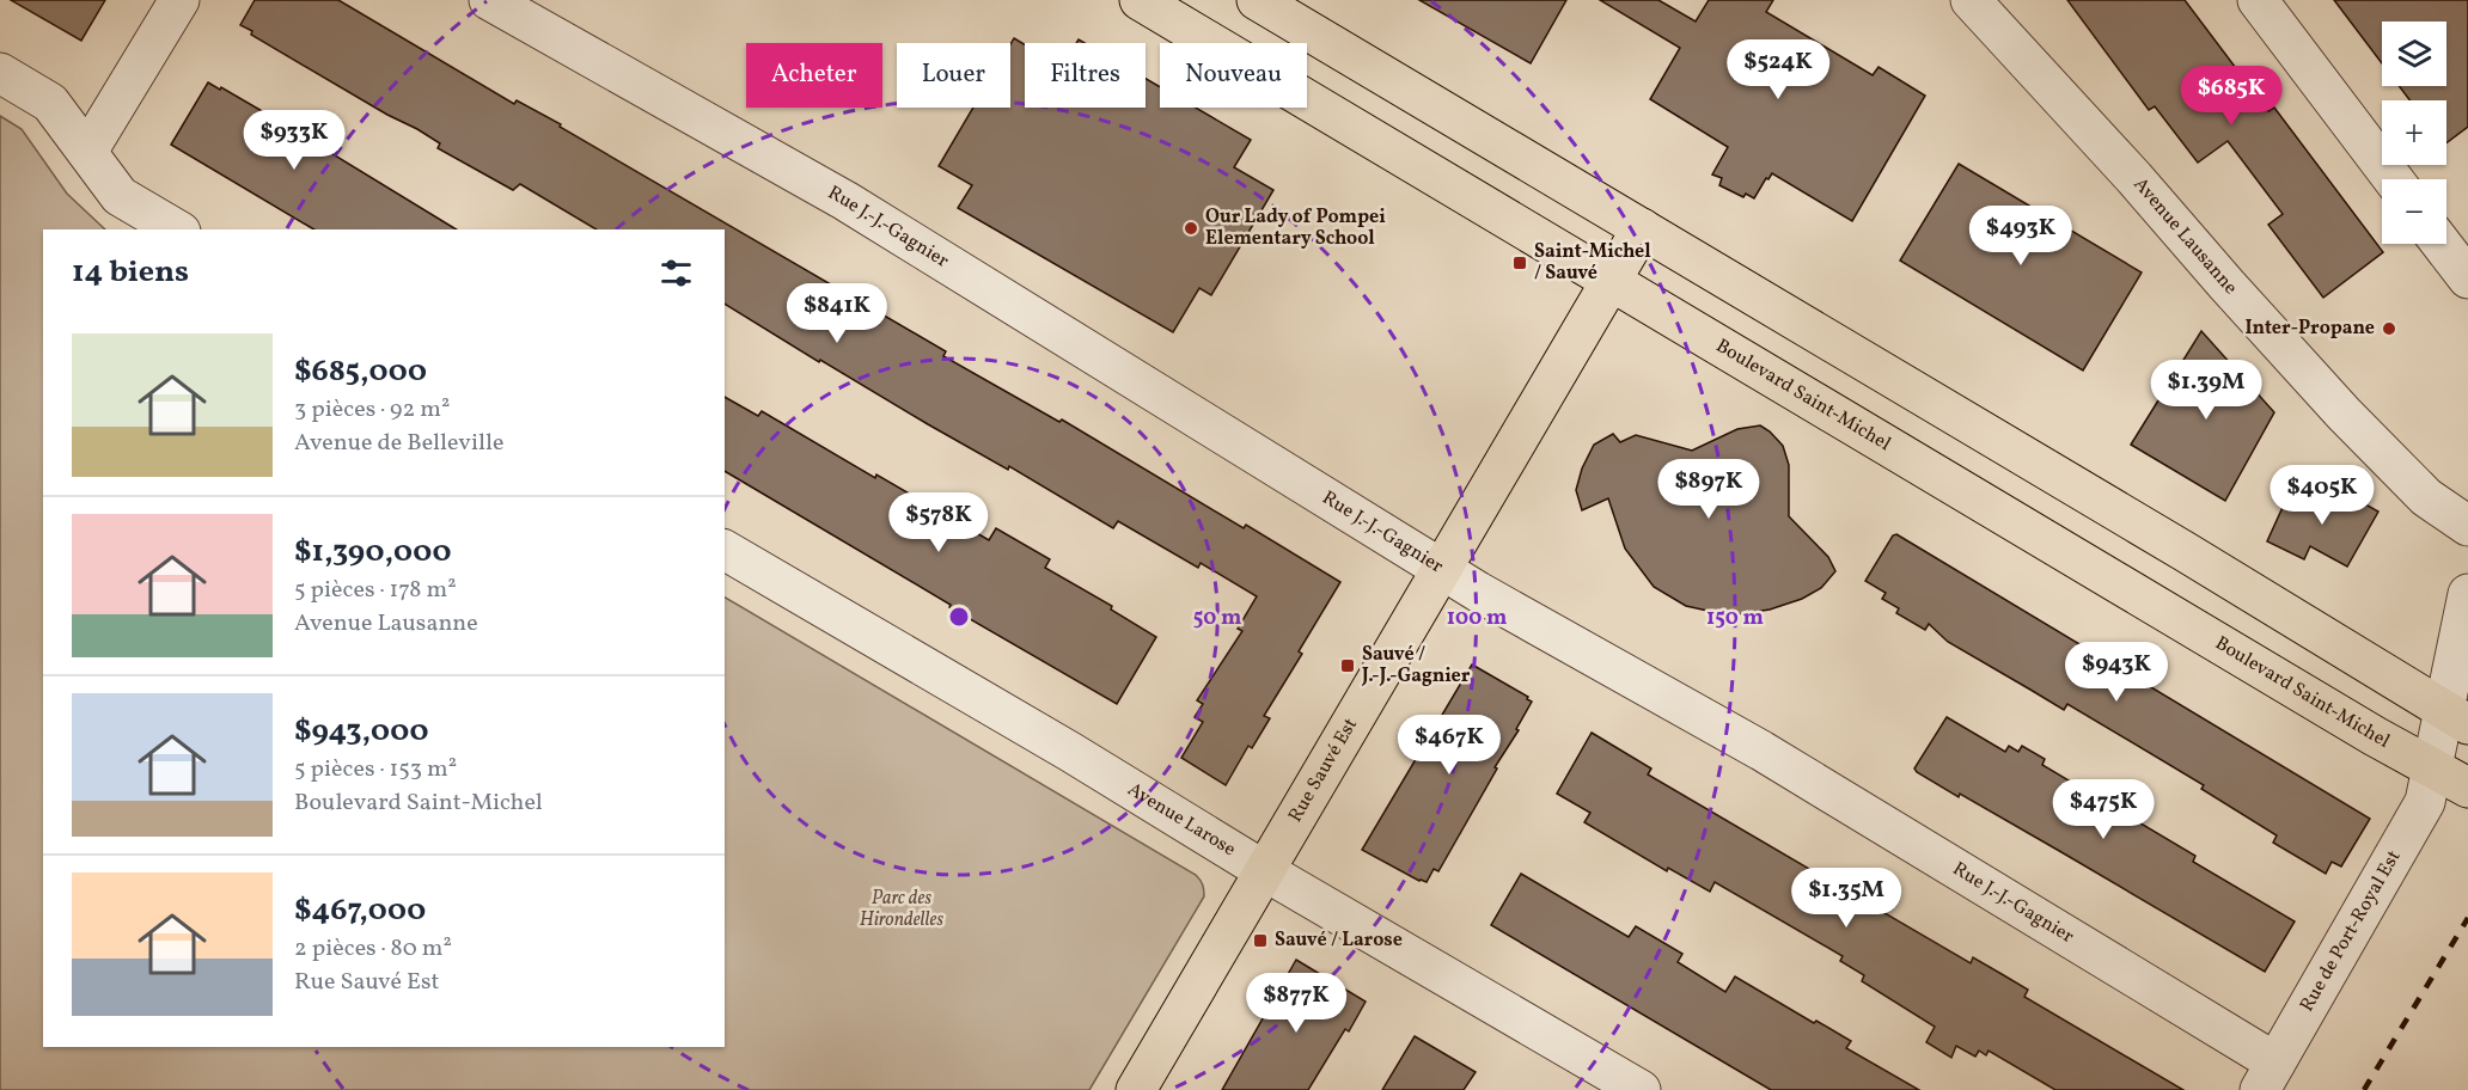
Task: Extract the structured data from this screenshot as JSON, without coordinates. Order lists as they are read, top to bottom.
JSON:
{
  "streets": {
    "main road": ["Boulevard Saint-Michel", "Rue Sauvé Est"],
    "street": [
      "Rue J.-J.-Gagnier",
      "Avenue Lausanne",
      "Avenue Larose",
      "Rue de Port-Royal Est"
    ]
  },
  "crossings": [
    ["Rue J.-J.-Gagnier", "Rue Sauvé Est"],
    ["Rue J.-J.-Gagnier", "Rue de Port-Royal Est"],
    ["Boulevard Saint-Michel", "Rue Sauvé Est"],
    ["Boulevard Saint-Michel", "Rue de Port-Royal Est"],
    ["Rue Sauvé Est", "Avenue Larose"]
  ],
  "parks": ["Parc des Hirondelles"],
  "places": {
    "other": ["Our Lady of Pompei Elementary School", "Inter-Propane"],
    "transit": ["Saint-Michel / Sauvé", "Sauvé / J.-J.-Gagnier", "Sauvé / Larose"]
  },
  "page": {
    "map_buttons": ["+", "−"],
    "price": [
      "$524K",
      "$685K",
      "$933K",
      "$493K",
      "$841K",
      "$1.39M",
      "$897K",
      "$405K",
      "$578K",
      "$943K",
      "$467K",
      "$475K",
      "$1.35M",
      "$877K"
    ],
    "chip": [
      "Acheter",
      "Louer",
      "Filtres",
      "Nouveau"
    ],
    "heading": "14 biens",
    "list": [
      {
        "name": "$685,000",
        "note": "3 pièces · 92 m² · Avenue de Belleville"
      },
      {
        "name": "$1,390,000",
        "note": "5 pièces · 178 m² · Avenue Lausanne"
      },
      {
        "name": "$943,000",
        "note": "5 pièces · 153 m² · Boulevard Saint-Michel"
      },
      {
        "name": "$467,000",
        "note": "2 pièces · 80 m² · Rue Sauvé Est"
      }
    ]
  },
  "rings": ["50 m", "100 m", "150 m"]
}
